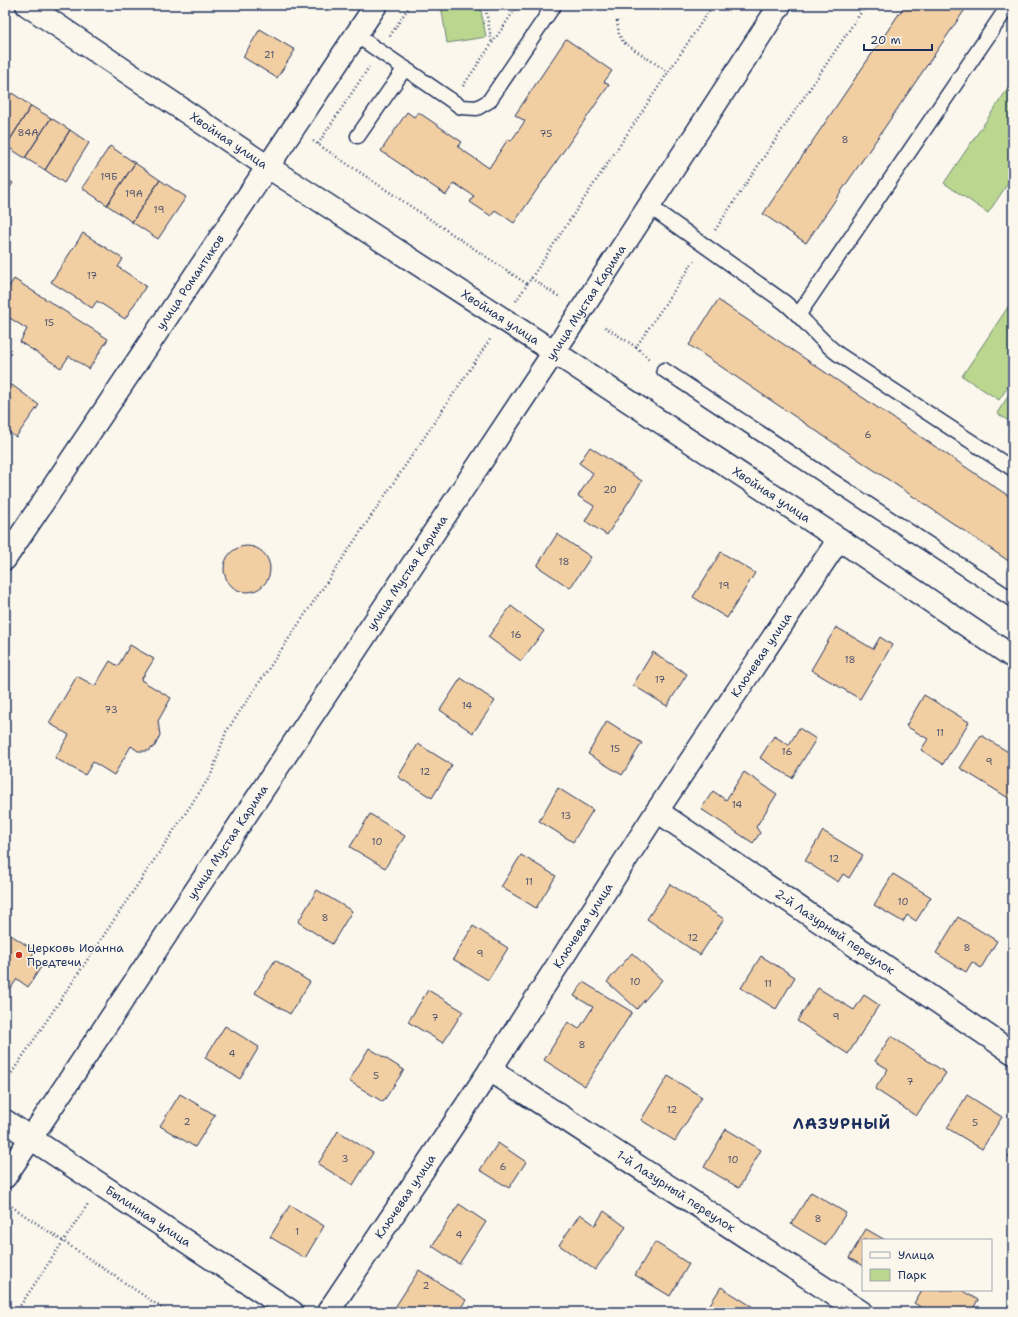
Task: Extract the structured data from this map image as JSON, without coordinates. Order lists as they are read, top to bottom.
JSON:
{
  "streets": {
    "street": [
      "Хвойная улица",
      "улица Романтиков",
      "улица Мустая Карима",
      "Ключевая улица",
      "2-й Лазурный переулок",
      "1-й Лазурный переулок",
      "Былинная улица"
    ]
  },
  "crossings": [
    ["Хвойная улица", "улица Романтиков"],
    ["Хвойная улица", "улица Мустая Карима"],
    ["Хвойная улица", "Ключевая улица"],
    ["улица Мустая Карима", "Былинная улица"],
    ["Ключевая улица", "2-й Лазурный переулок"],
    ["Ключевая улица", "1-й Лазурный переулок"]
  ],
  "districts": ["ЛАЗУРНЫЙ"],
  "places": ["Церковь Иоанна Предтечи"],
  "house_numbers": [
    "21",
    "84А",
    "75",
    "8",
    "19Б",
    "19А",
    "19",
    "17",
    "15",
    "6",
    "20",
    "18",
    "19",
    "16",
    "18",
    "17",
    "14",
    "73",
    "11",
    "15",
    "16",
    "9",
    "12",
    "14",
    "13",
    "10",
    "12",
    "11",
    "10",
    "8",
    "12",
    "8",
    "9",
    "10",
    "11",
    "9",
    "7",
    "8",
    "4",
    "5",
    "7",
    "12",
    "2",
    "5",
    "3",
    "10",
    "6",
    "8",
    "1",
    "4",
    "2"
  ],
  "legend": ["Улица", "Парк"],
  "scale_bar": "20 m"
}
